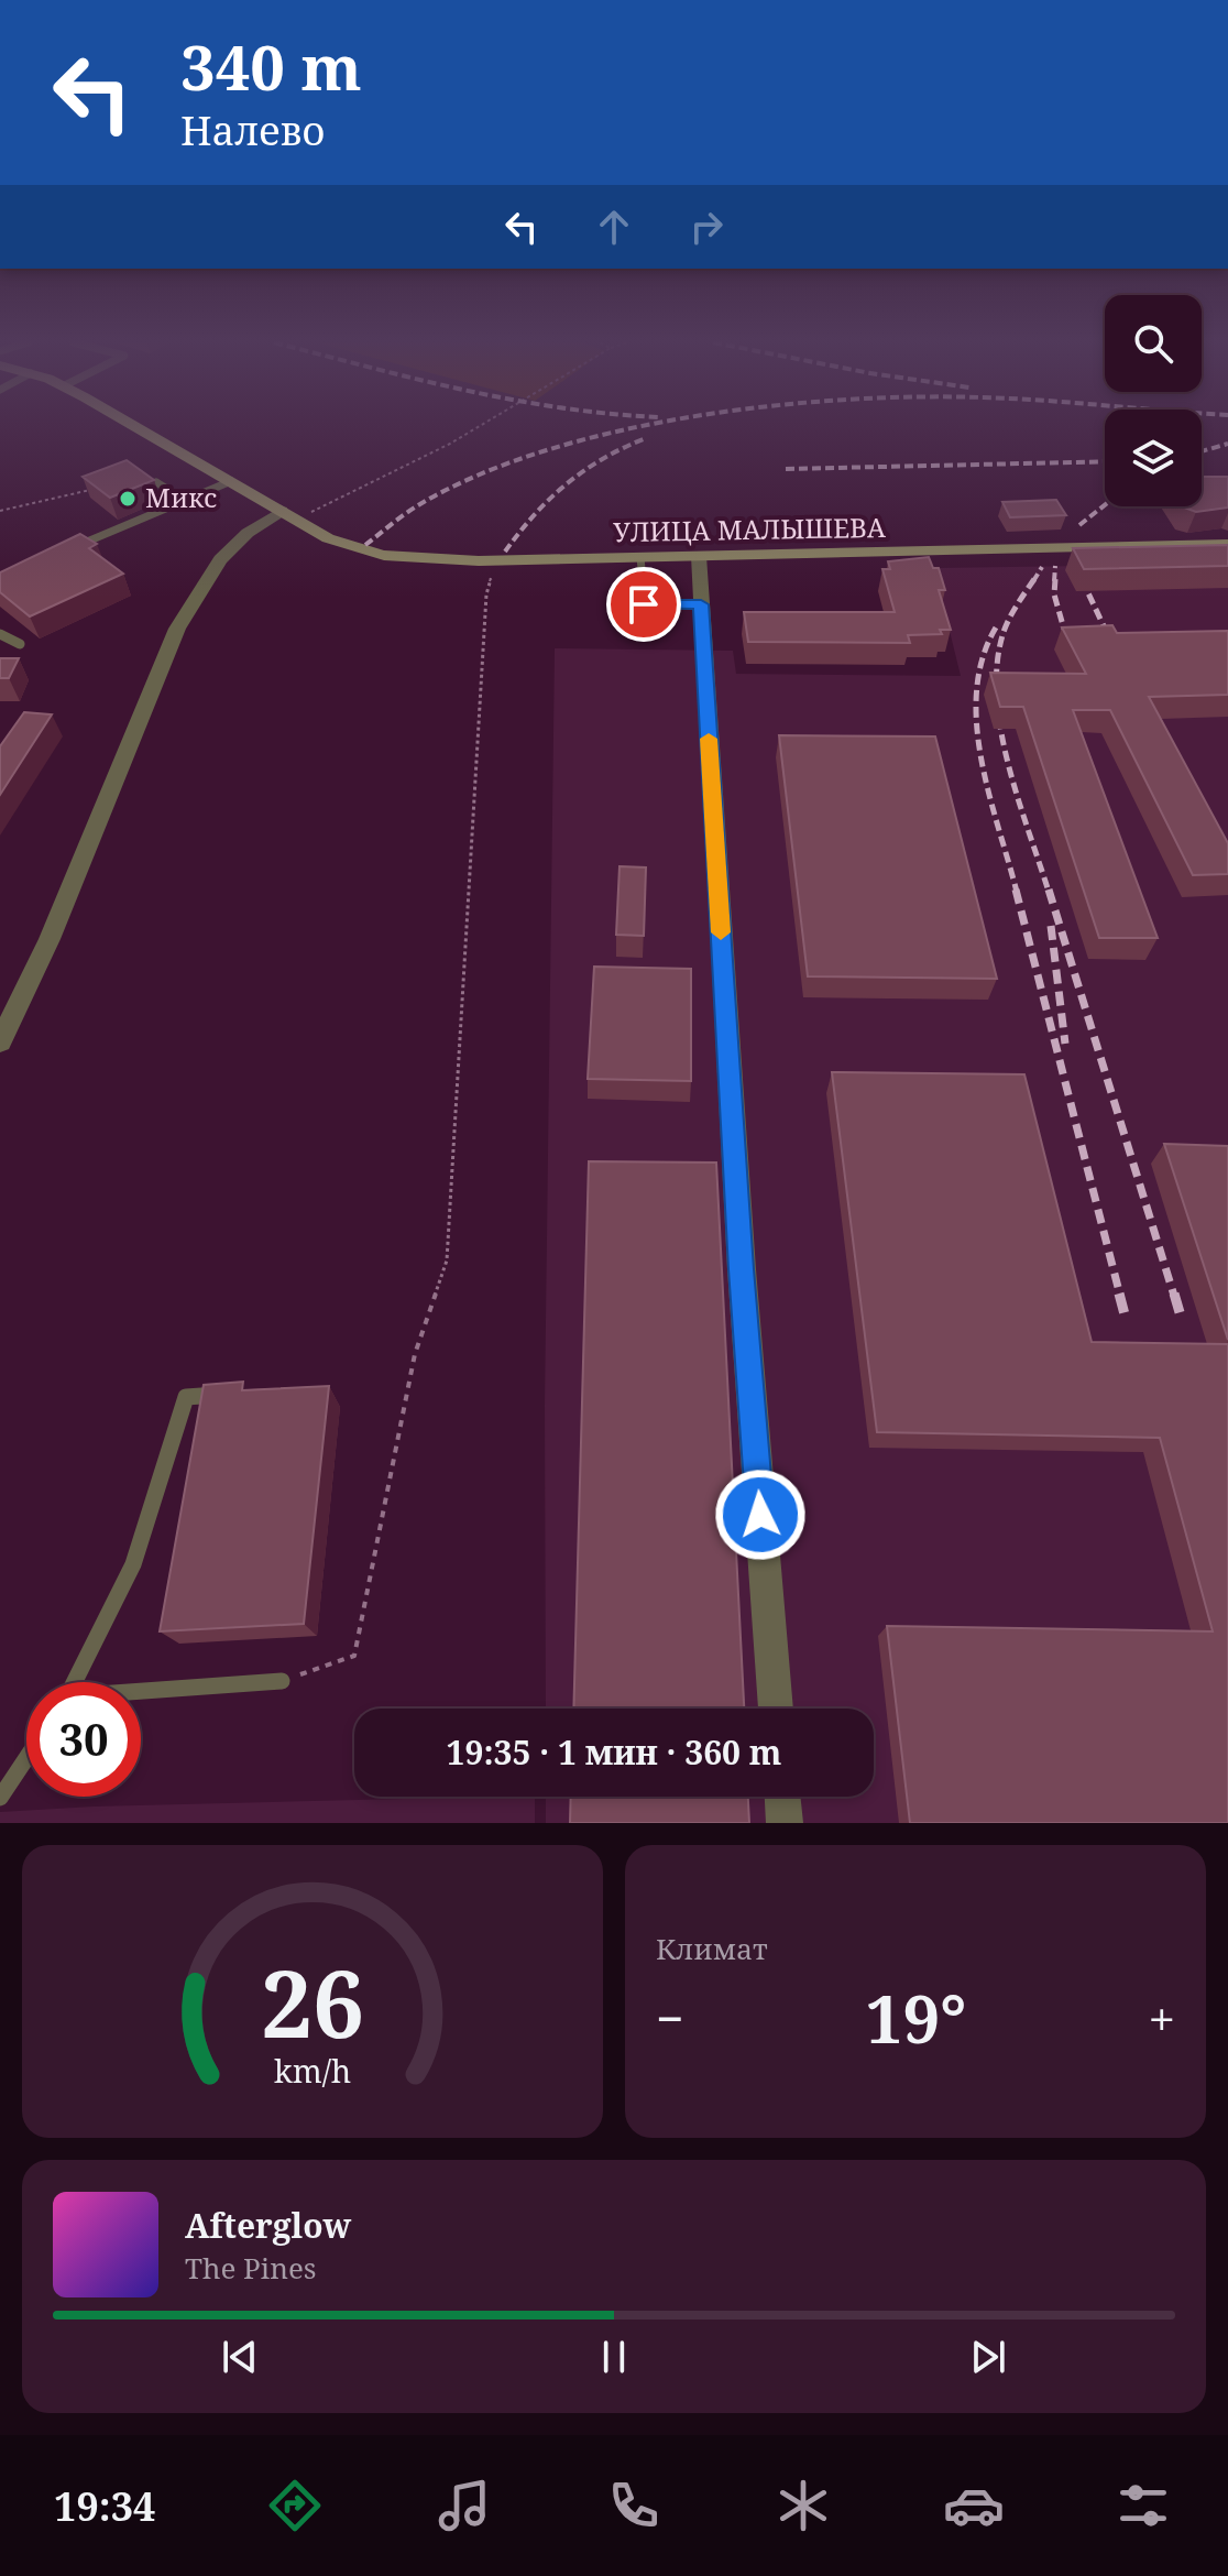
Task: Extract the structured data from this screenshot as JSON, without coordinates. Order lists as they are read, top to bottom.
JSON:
{
  "streets": {
    "main road": ["УЛИЦА МАЛЫШЕВА"]
  },
  "places": ["Микс"],
  "page": {
    "turn": ["340 m", "Налево"],
    "limit": "30",
    "trip": "19:35 · 1 мин · 360 m",
    "tile": "Климат",
    "heat": ["−", "19°", "+"],
    "song": ["Afterglow", "The Pines"],
    "tabs": "19:34",
    "gauge": ["26", "km/h"]
  }
}
